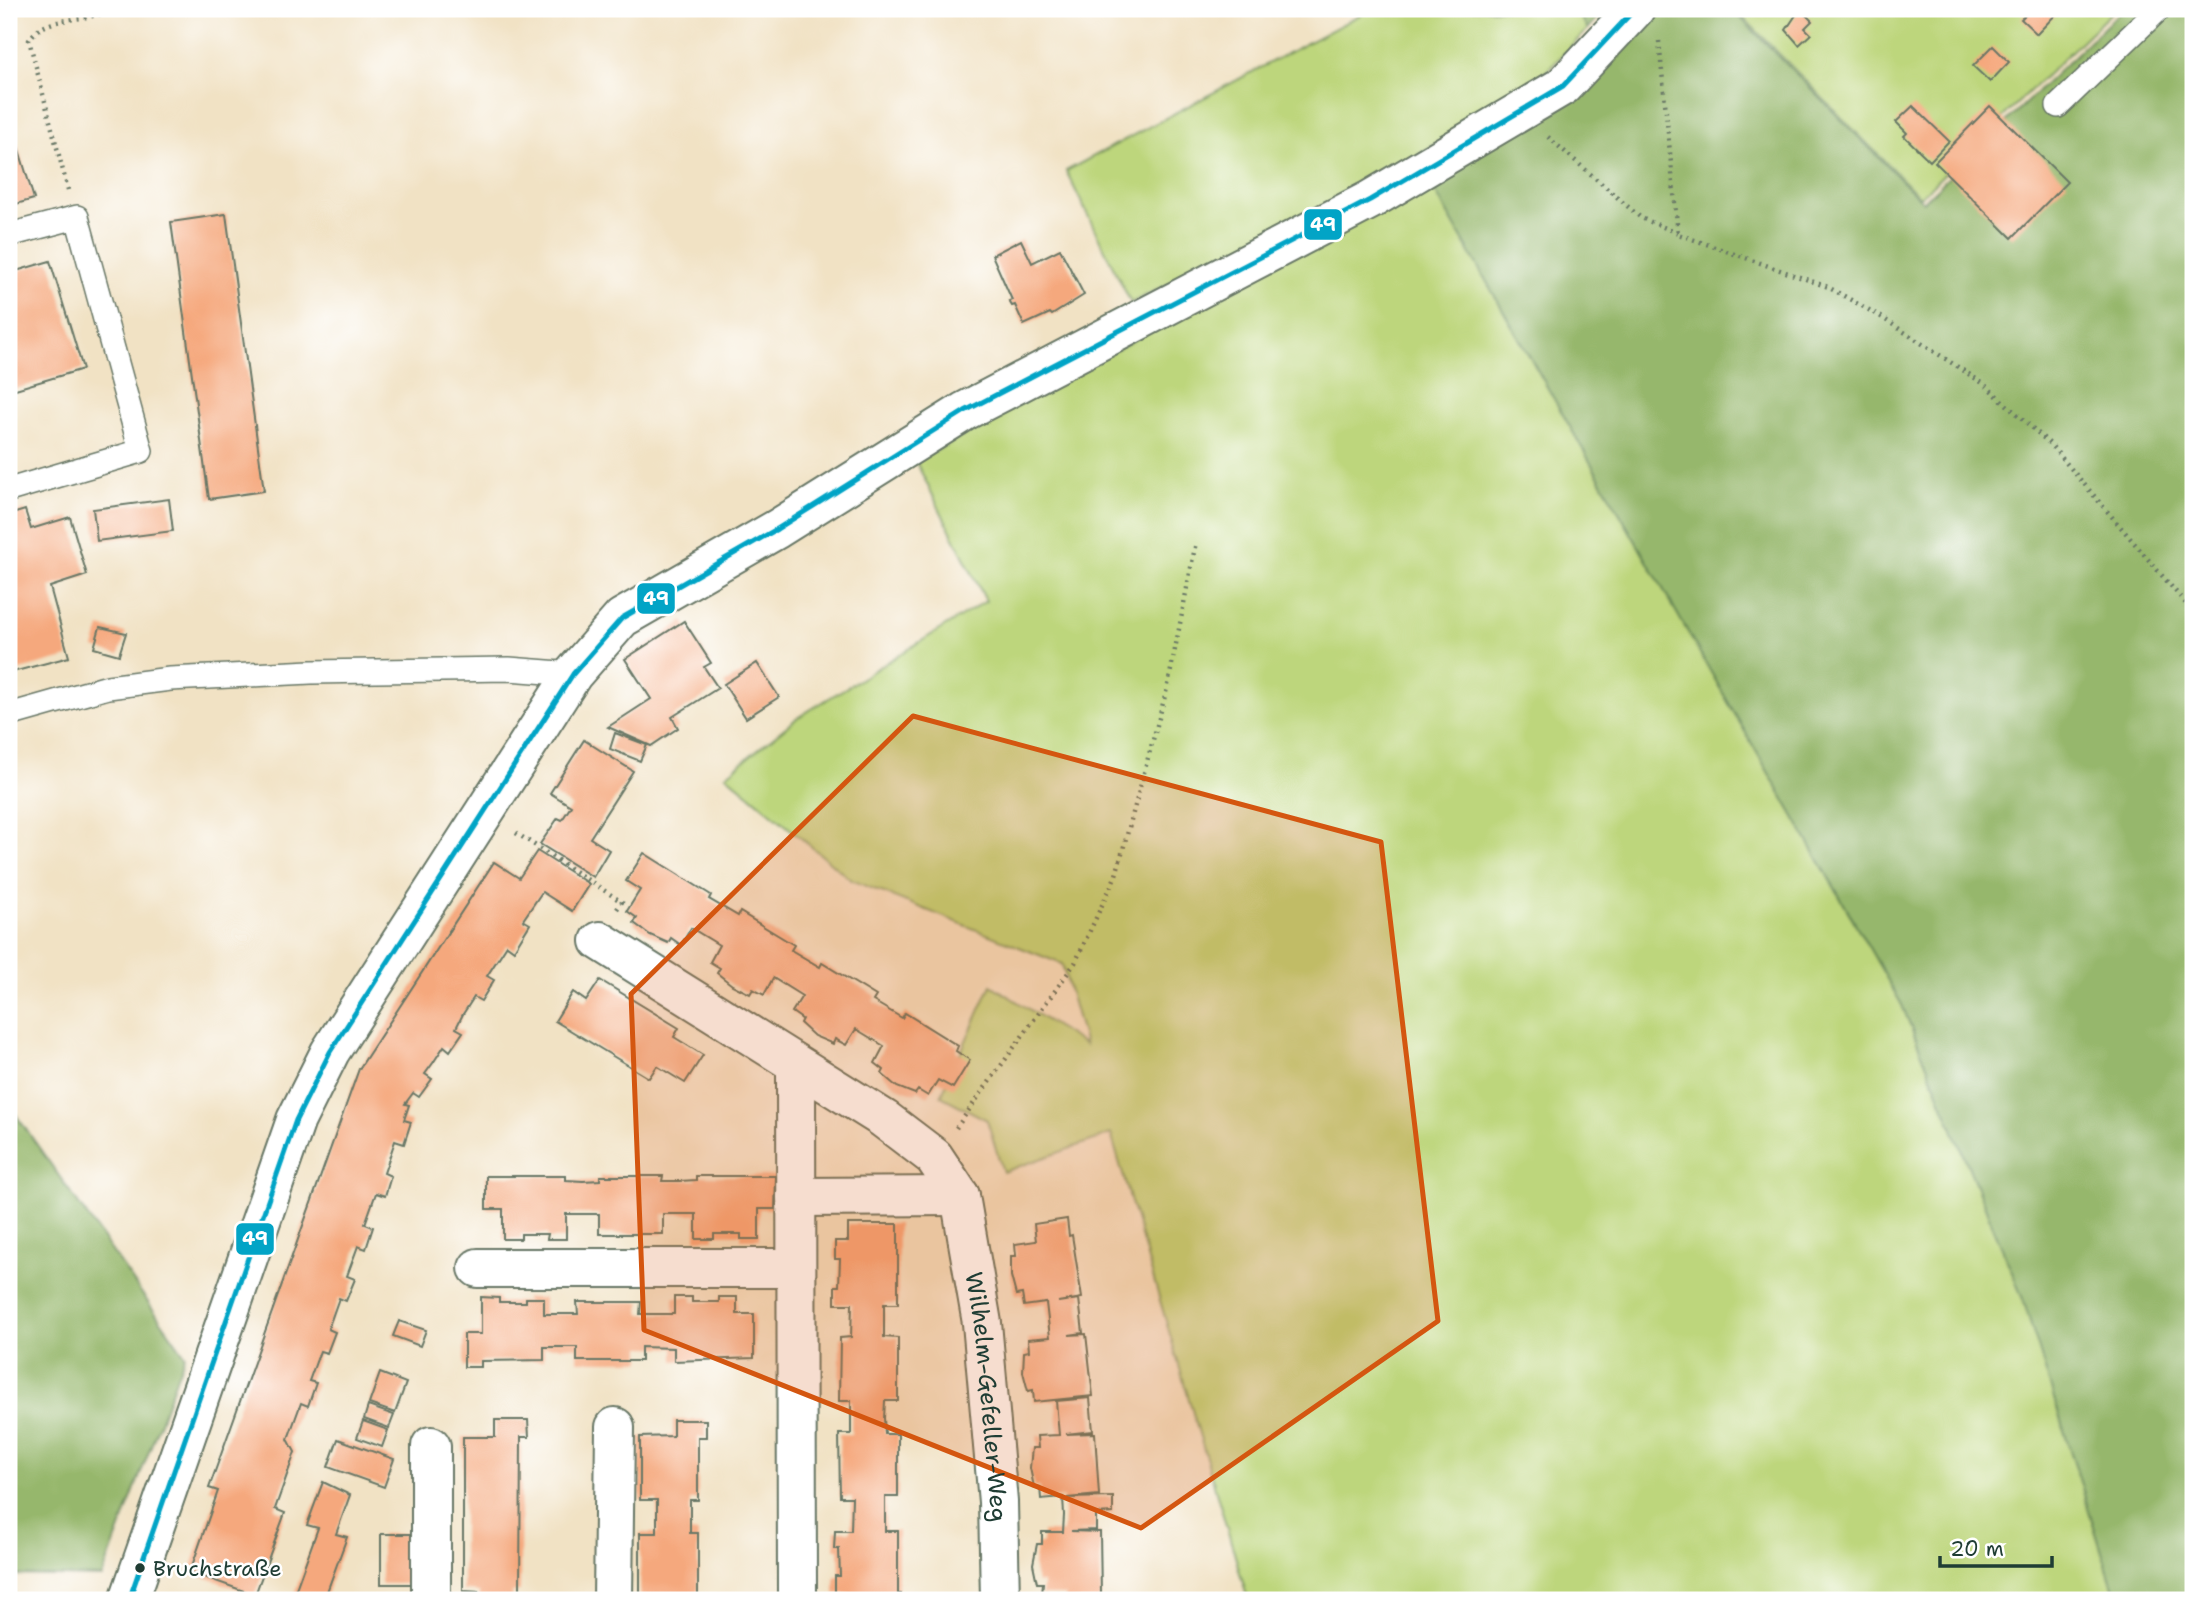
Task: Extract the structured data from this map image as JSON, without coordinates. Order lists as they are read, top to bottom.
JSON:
{
  "streets": {
    "street": ["Wilhelm-Gefeller-Weg"]
  },
  "places": ["Bruchstraße"],
  "lines": ["transit line 49"],
  "scale_bar": "20 m"
}
